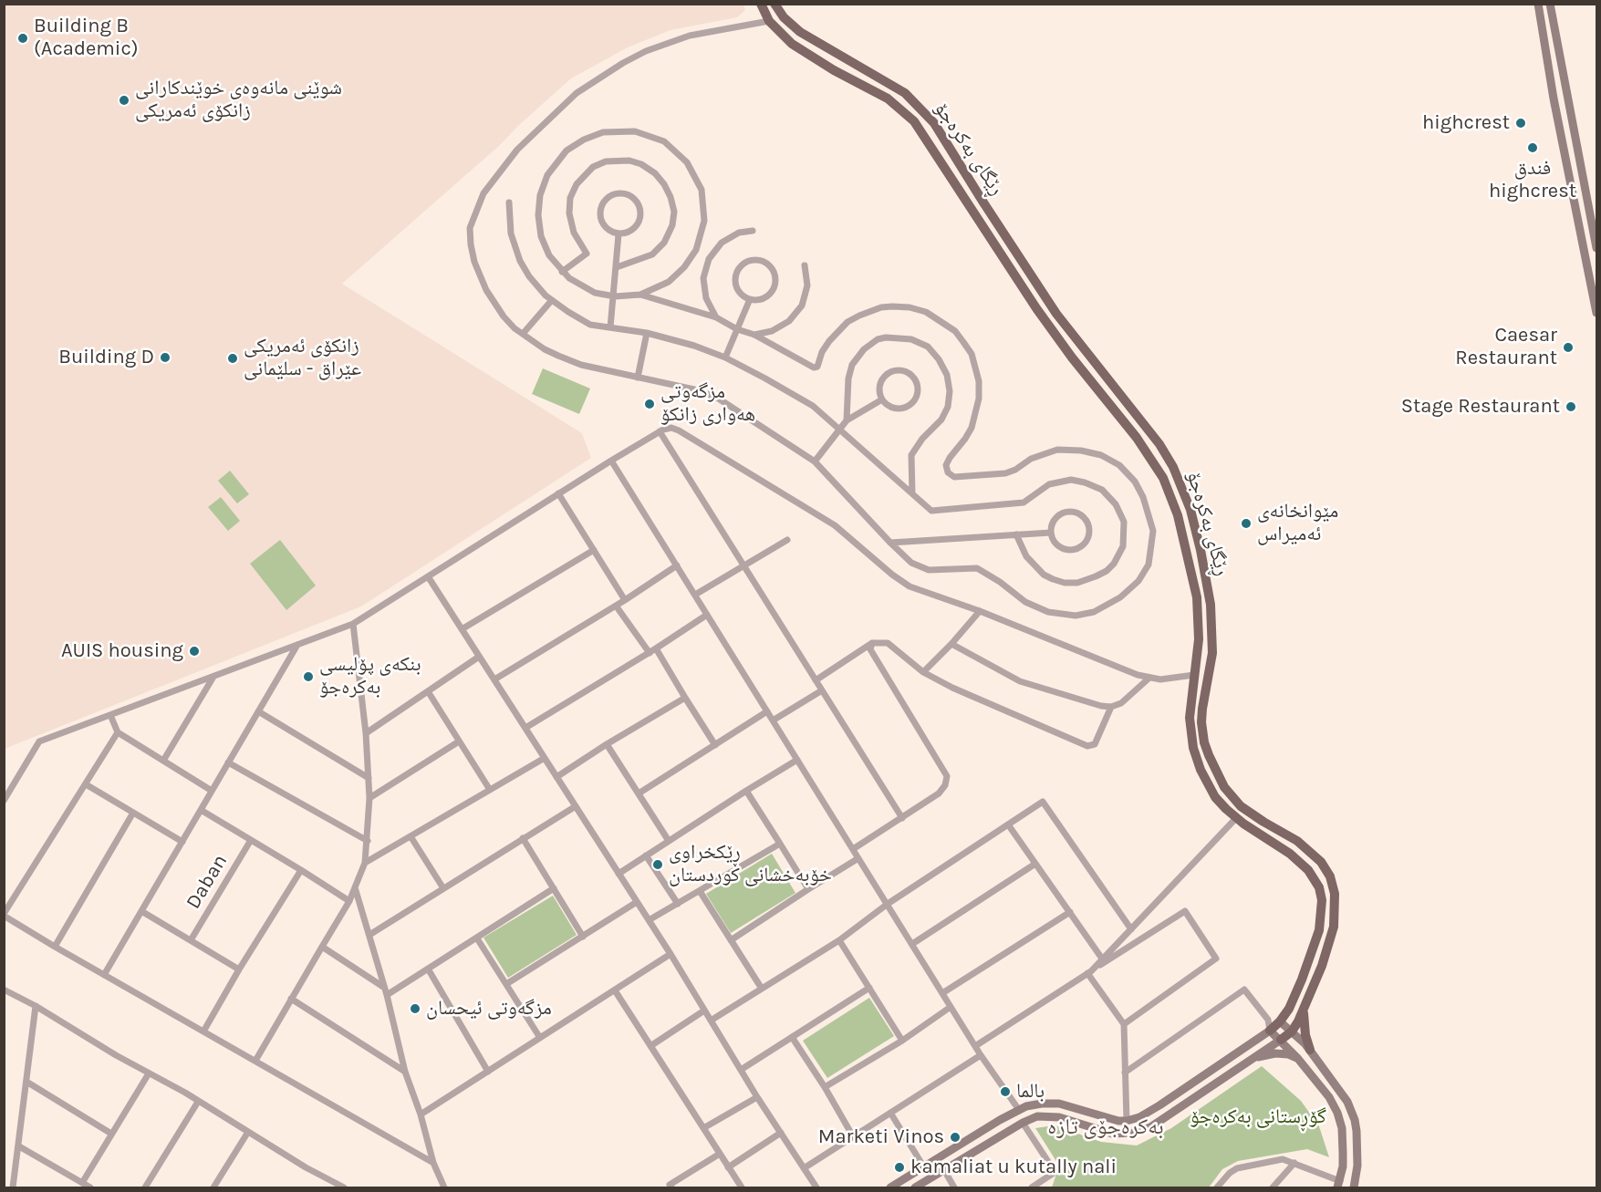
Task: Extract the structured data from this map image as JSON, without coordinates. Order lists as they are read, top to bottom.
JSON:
{
  "streets": {
    "main road": ["ڕێگای بەکرەجۆ"],
    "street": ["Daban"]
  },
  "districts": ["بەکرەجۆی تازە"],
  "parks": ["گۆڕستانی بەکرەجۆ"],
  "places": [
    "Building B (Academic)",
    "شوێنی مانەوەی خوێندکارانی زانکۆی ئەمریکی",
    "highcrest",
    "فندق highcrest",
    "Caesar Restaurant",
    "Building D",
    "زانکۆی ئەمریکی عێراق - سلێمانی",
    "مزگەوتی هەواری زانکۆ",
    "Stage Restaurant",
    "مێوانخانەی ئەمیراس",
    "AUIS housing",
    "بنکەی پۆلیسی بەکرەجۆ",
    "ڕێکخراوی خۆبەخشانی کوردستان",
    "مزگەوتی ئیحسان",
    "بالما",
    "Marketi Vinos",
    "kamaliat u kutally nali"
  ]
}
